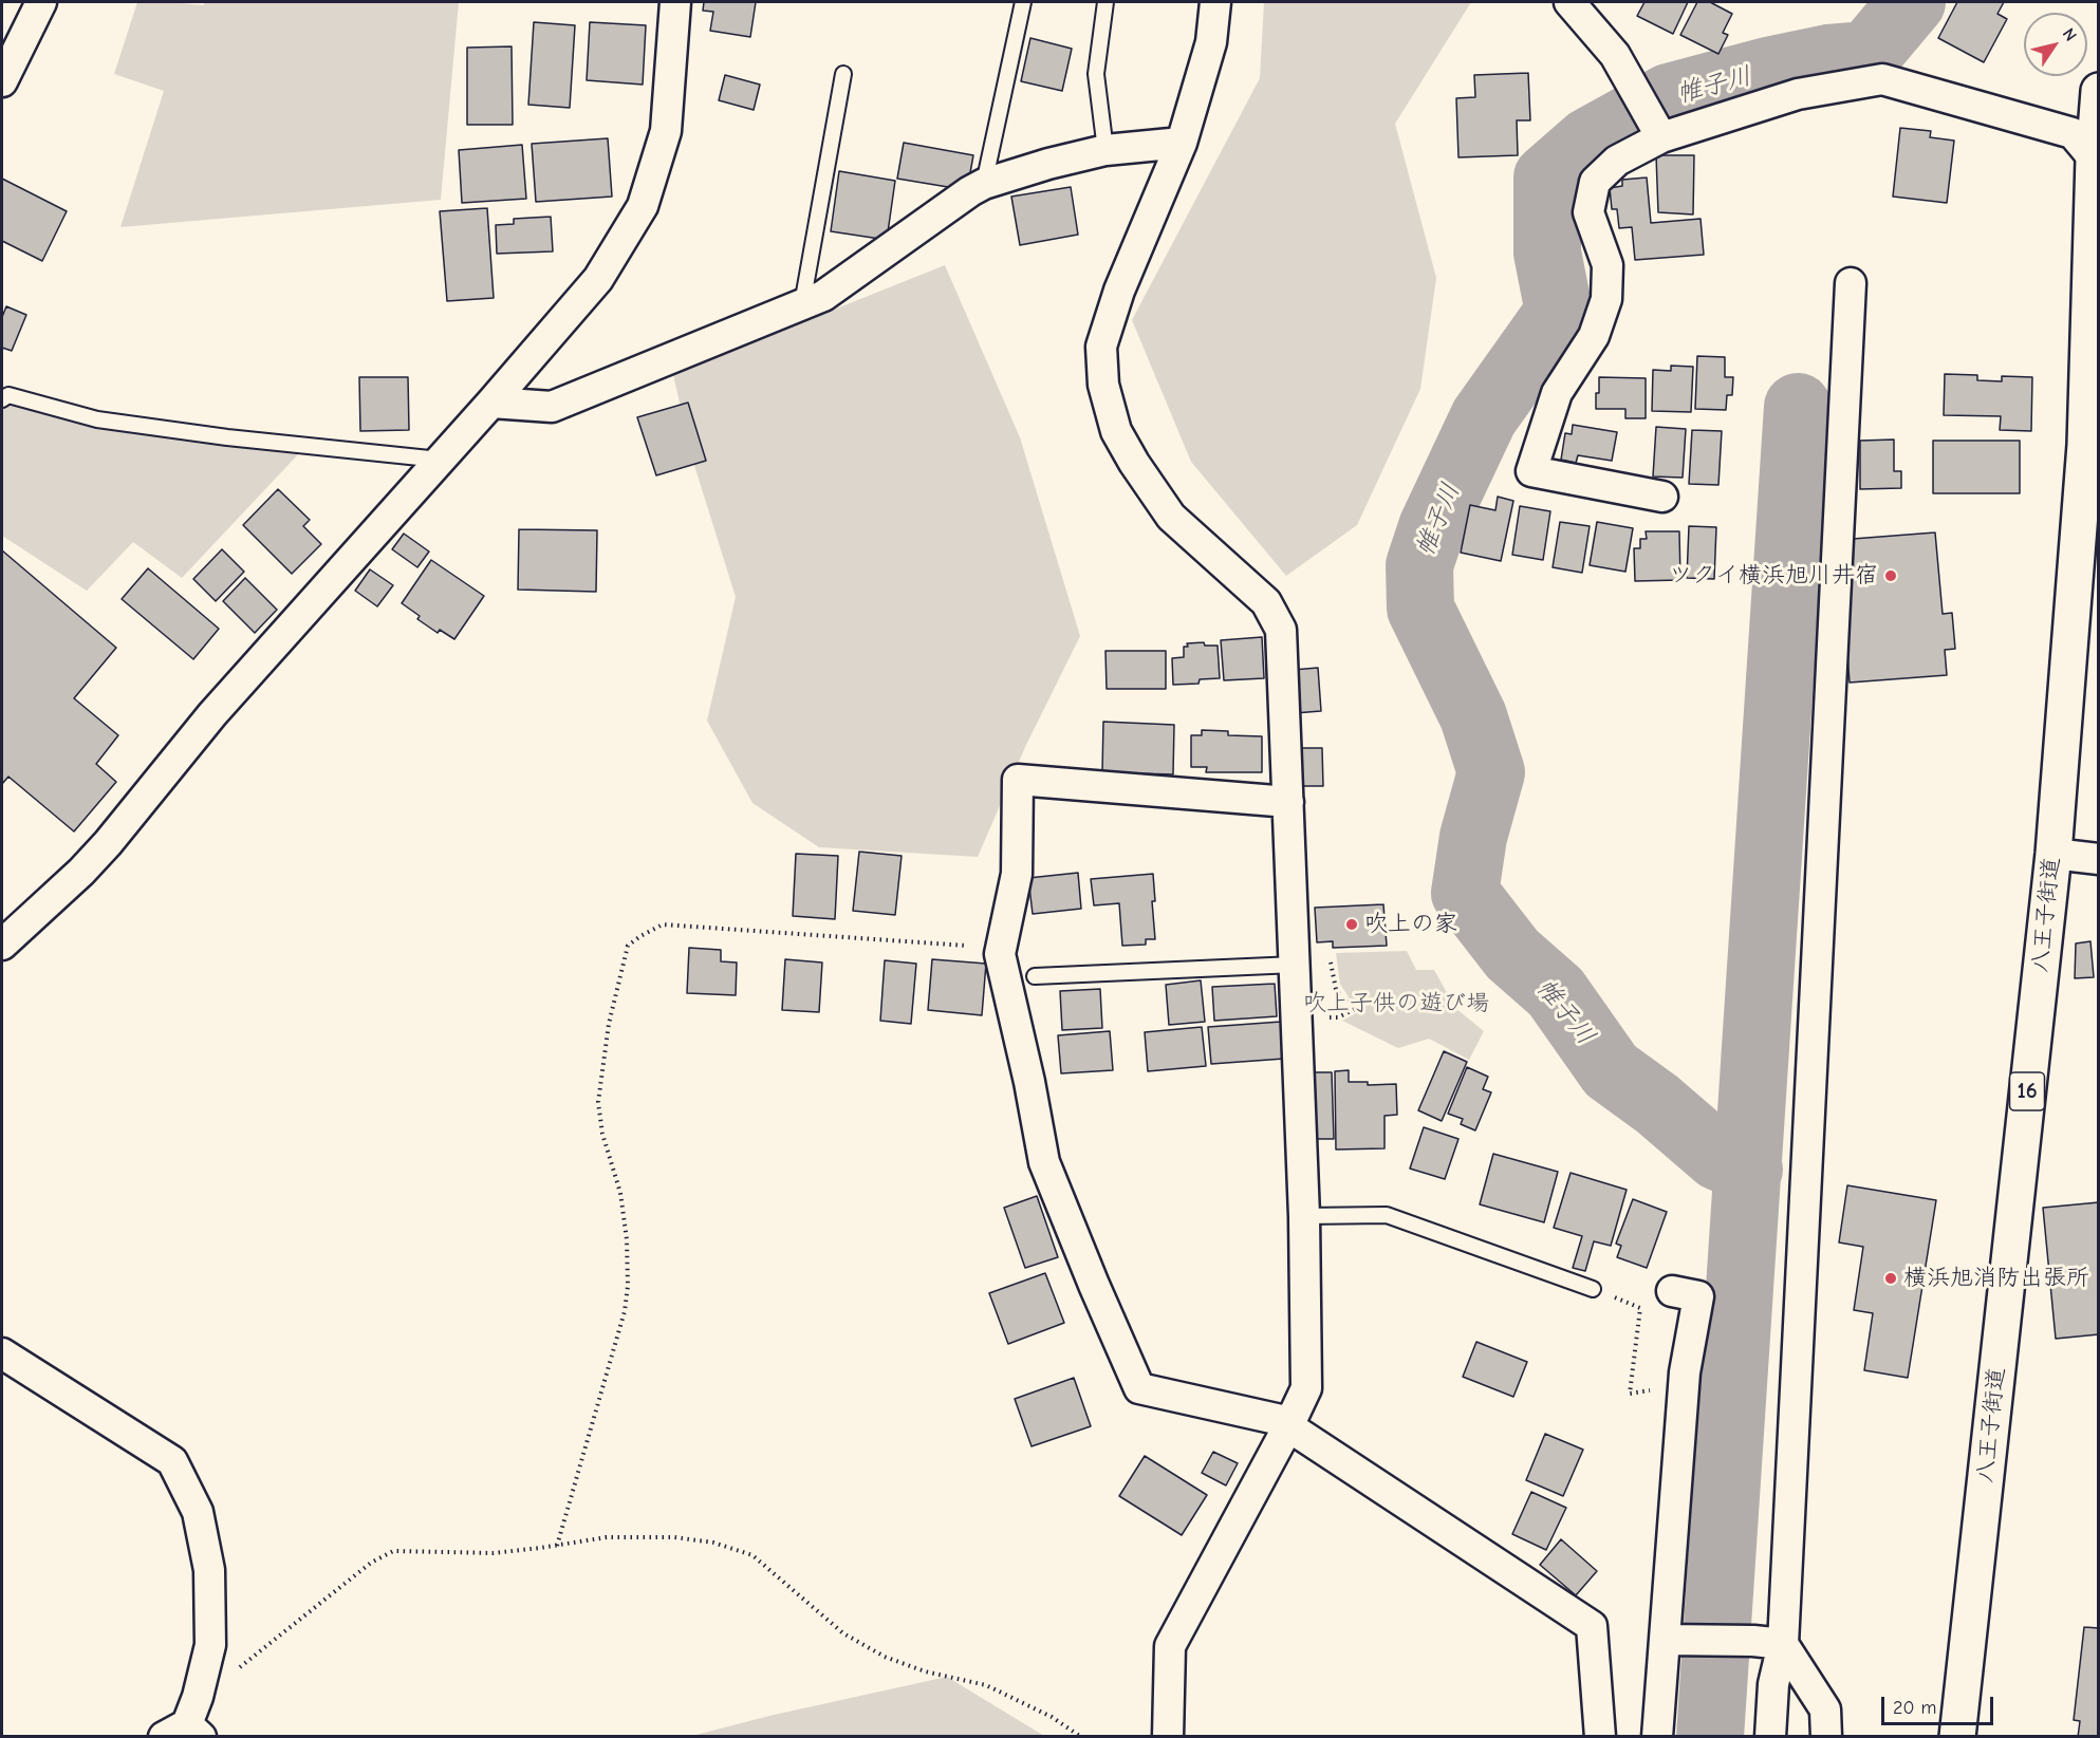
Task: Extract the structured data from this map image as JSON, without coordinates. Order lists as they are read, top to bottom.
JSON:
{
  "streets": {
    "highway": ["八王子街道", "16"]
  },
  "water": ["帷子川"],
  "parks": ["吹上子供の遊び場"],
  "places": ["ツクイ横浜旭川井宿", "吹上の家", "横浜旭消防出張所"],
  "scale_bar": "20 m",
  "north": "top right"
}
